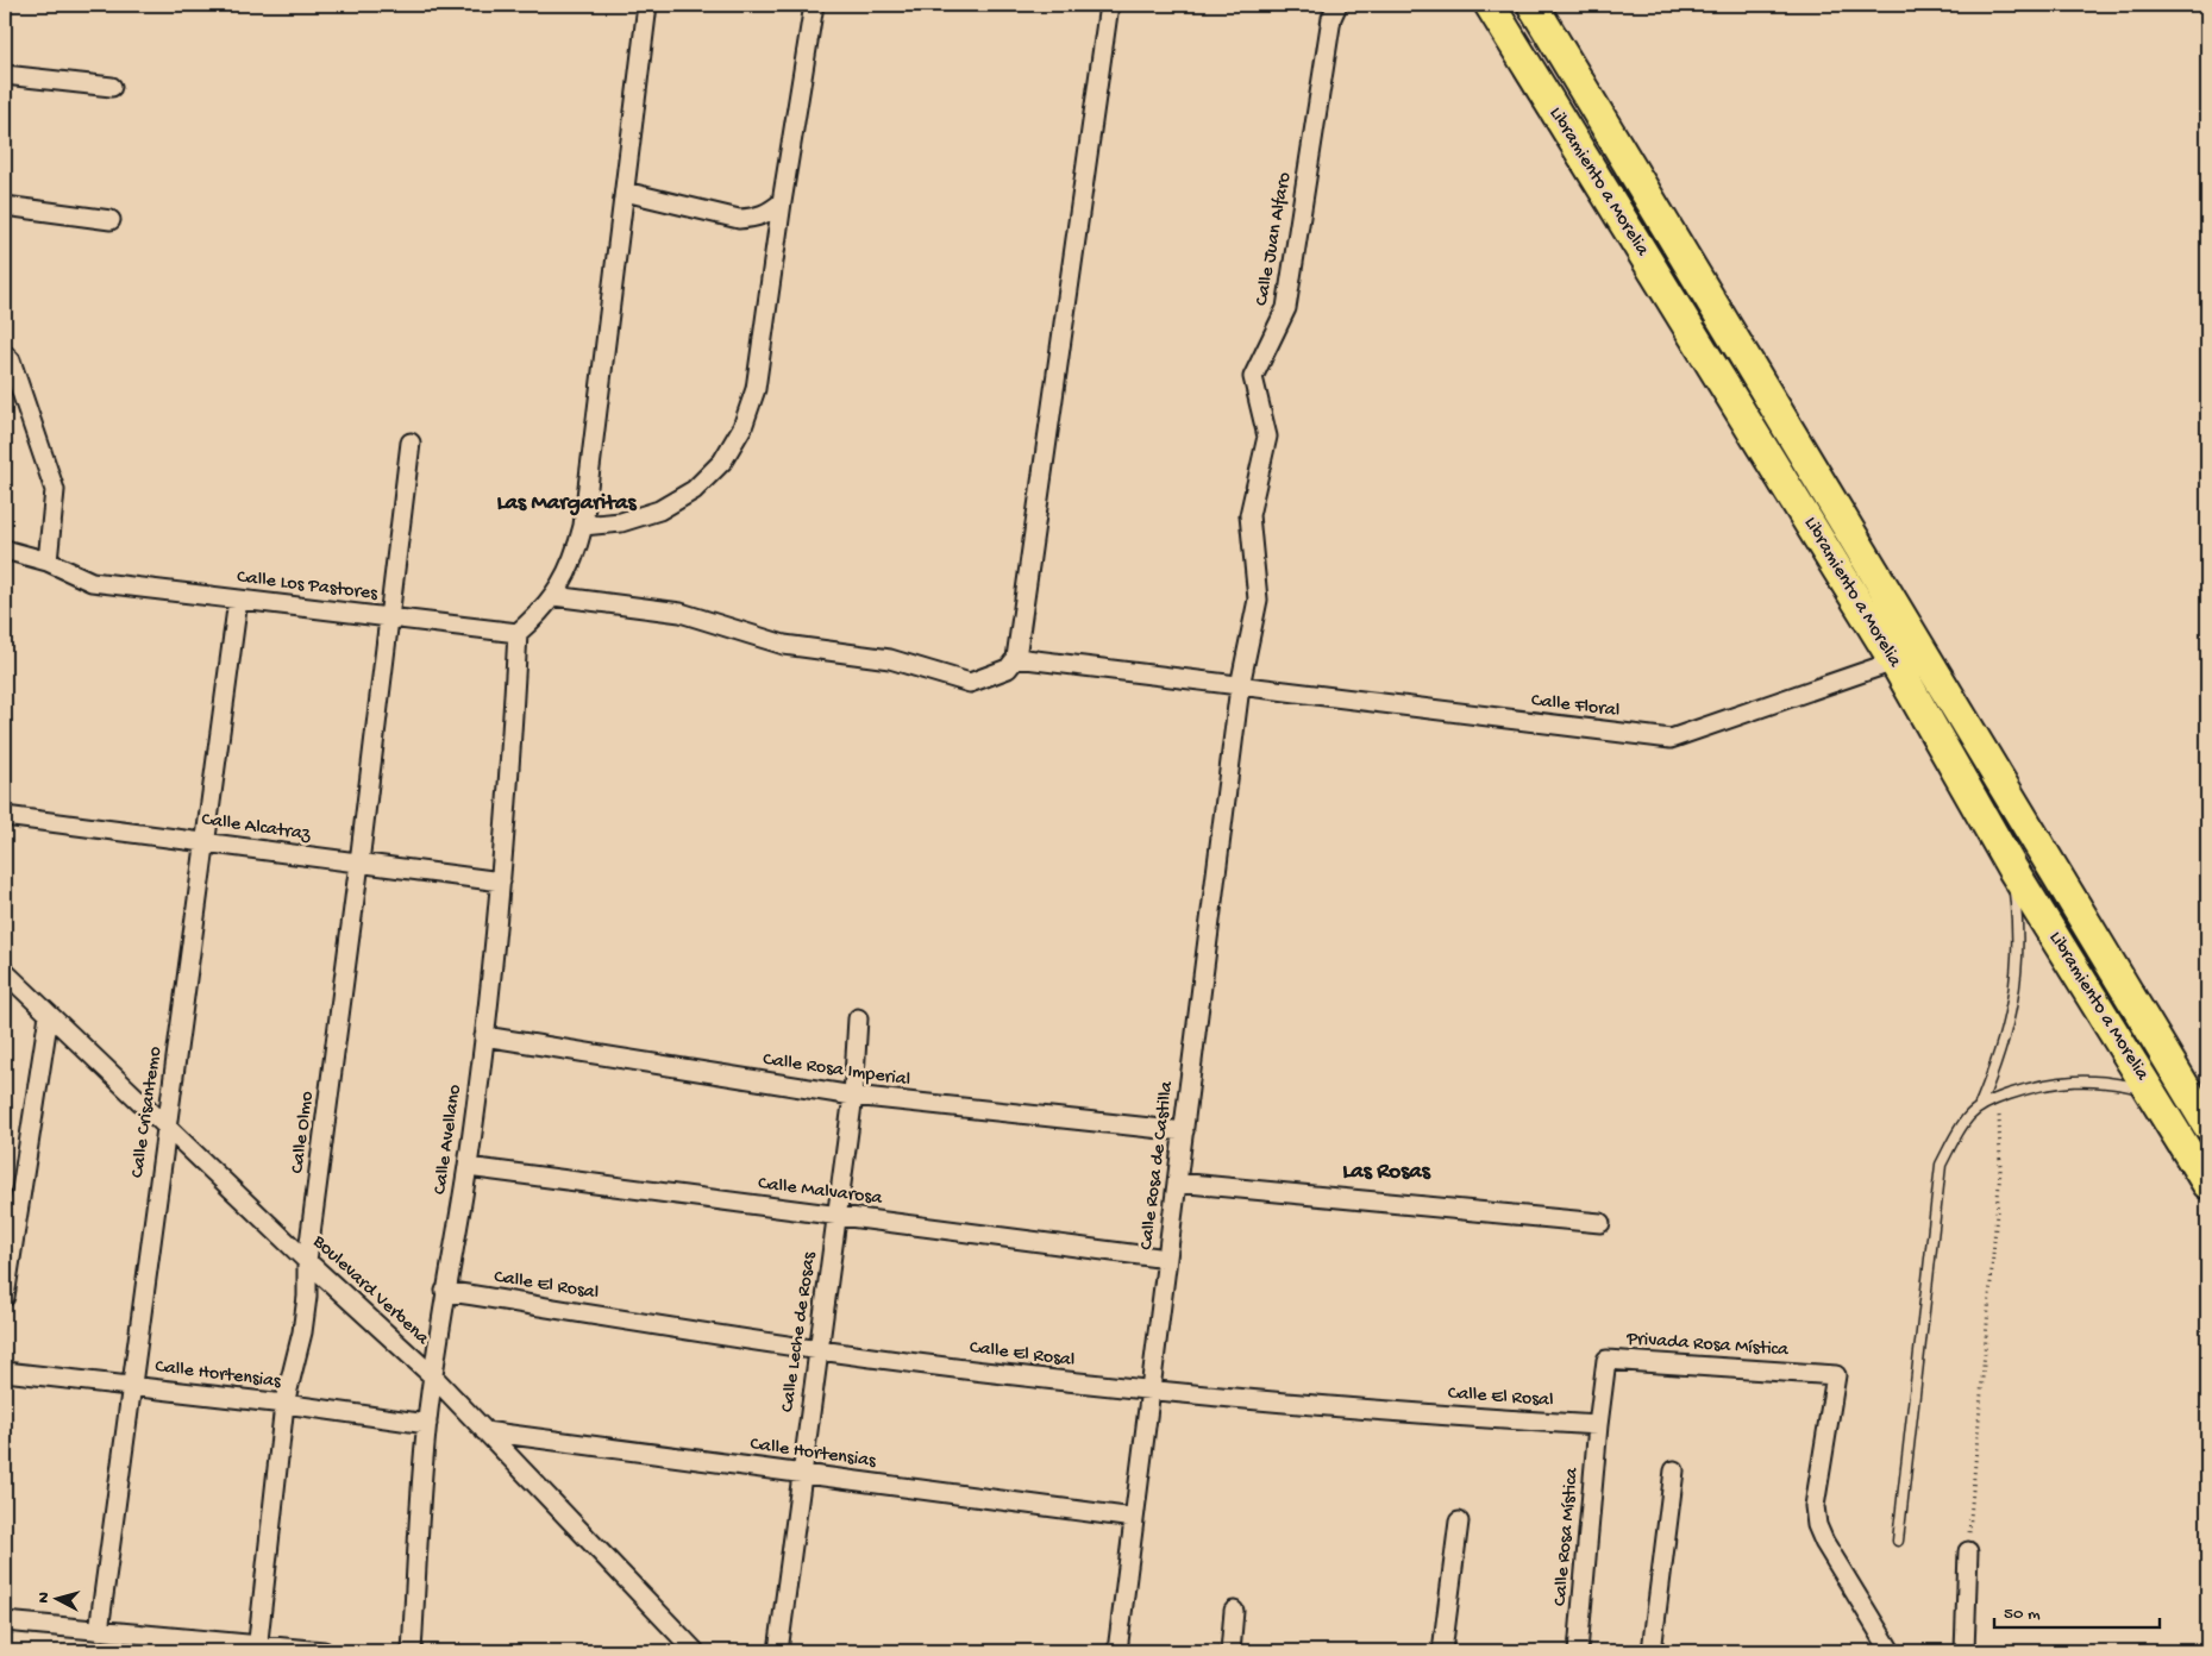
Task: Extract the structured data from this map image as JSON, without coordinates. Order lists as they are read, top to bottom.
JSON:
{
  "streets": {
    "highway": ["Libramiento a Morelia"],
    "street": [
      "Calle Juan Alfaro",
      "Calle Los Pastores",
      "Calle Floral",
      "Calle Alcatraz",
      "Calle Rosa Imperial",
      "Calle Crisantemo",
      "Calle Olmo",
      "Calle Avellano",
      "Calle Rosa de Castilla",
      "Calle Malvarosa",
      "Calle El Rosal",
      "Boulevard Verbena",
      "Calle Leche de Rosas",
      "Privada Rosa Mística",
      "Calle Hortensias",
      "Calle Rosa Mística"
    ]
  },
  "crossings": [
    ["Libramiento a Morelia", "Calle Floral"],
    ["Calle Juan Alfaro", "Calle Floral"],
    ["Calle Juan Alfaro", "Calle Rosa de Castilla"],
    ["Calle Los Pastores", "Calle Crisantemo"],
    ["Calle Los Pastores", "Calle Olmo"],
    ["Calle Los Pastores", "Calle Avellano"],
    ["Calle Floral", "Calle Rosa de Castilla"],
    ["Calle Alcatraz", "Calle Crisantemo"],
    ["Calle Alcatraz", "Calle Olmo"],
    ["Calle Alcatraz", "Calle Avellano"],
    ["Calle Rosa Imperial", "Calle Avellano"],
    ["Calle Rosa Imperial", "Calle Rosa de Castilla"],
    ["Calle Rosa Imperial", "Calle Leche de Rosas"],
    ["Calle Crisantemo", "Boulevard Verbena"],
    ["Calle Crisantemo", "Calle Hortensias"],
    ["Calle Olmo", "Boulevard Verbena"],
    ["Calle Olmo", "Calle Hortensias"],
    ["Calle Avellano", "Calle Malvarosa"],
    ["Calle Avellano", "Calle El Rosal"],
    ["Calle Avellano", "Boulevard Verbena"],
    ["Calle Avellano", "Calle Hortensias"],
    ["Calle Rosa de Castilla", "Calle Malvarosa"],
    ["Calle Rosa de Castilla", "Calle El Rosal"],
    ["Calle Rosa de Castilla", "Calle Hortensias"],
    ["Calle Malvarosa", "Calle Leche de Rosas"],
    ["Calle El Rosal", "Calle Leche de Rosas"],
    ["Calle El Rosal", "Privada Rosa Mística"],
    ["Calle El Rosal", "Calle Rosa Mística"],
    ["Boulevard Verbena", "Calle Hortensias"],
    ["Calle Leche de Rosas", "Calle Hortensias"],
    ["Privada Rosa Mística", "Calle Rosa Mística"]
  ],
  "districts": ["Las Margaritas", "Las Rosas"],
  "scale_bar": "50 m",
  "north": "left"
}
